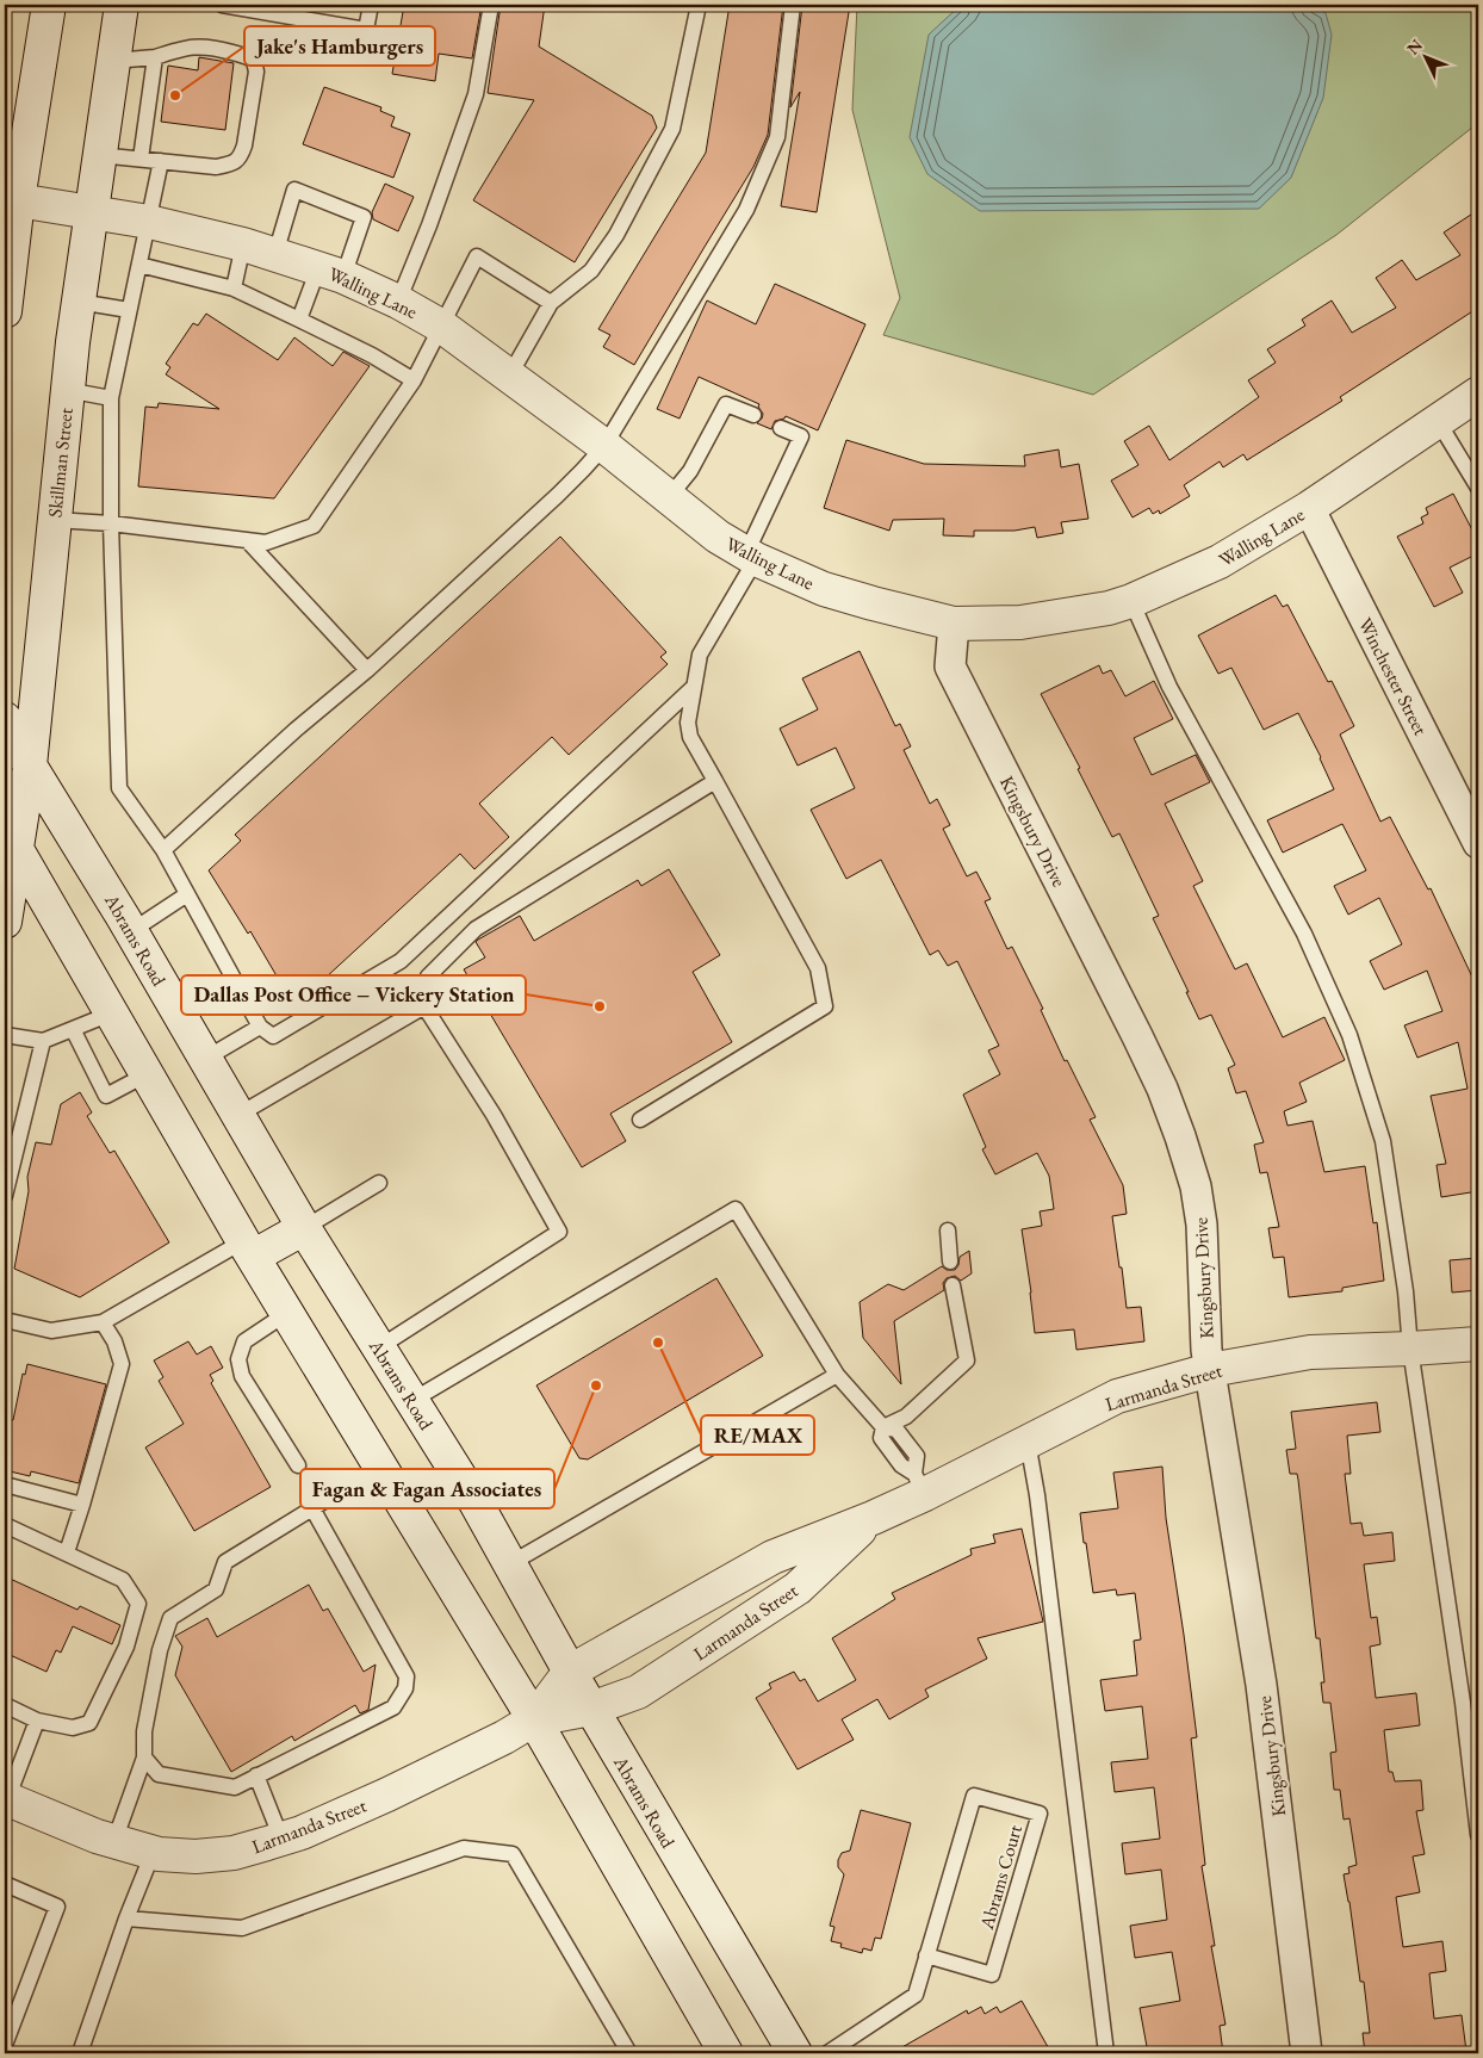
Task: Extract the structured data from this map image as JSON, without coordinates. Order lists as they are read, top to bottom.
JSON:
{
  "streets": {
    "main road": [
      "Walling Lane",
      "Skillman Street",
      "Abrams Road",
      "Larmanda Street"
    ],
    "street": ["Winchester Street", "Kingsbury Drive"],
    "lane": ["Abrams Court"]
  },
  "crossings": [
    ["Walling Lane", "Skillman Street"],
    ["Walling Lane", "Winchester Street"],
    ["Walling Lane", "Kingsbury Drive"],
    ["Skillman Street", "Abrams Road"],
    ["Kingsbury Drive", "Larmanda Street"],
    ["Abrams Road", "Larmanda Street"]
  ],
  "places": [
    "Jake's Hamburgers",
    "Dallas Post Office – Vickery Station",
    "RE/MAX",
    "Fagan & Fagan Associates"
  ],
  "north": "top left"
}
